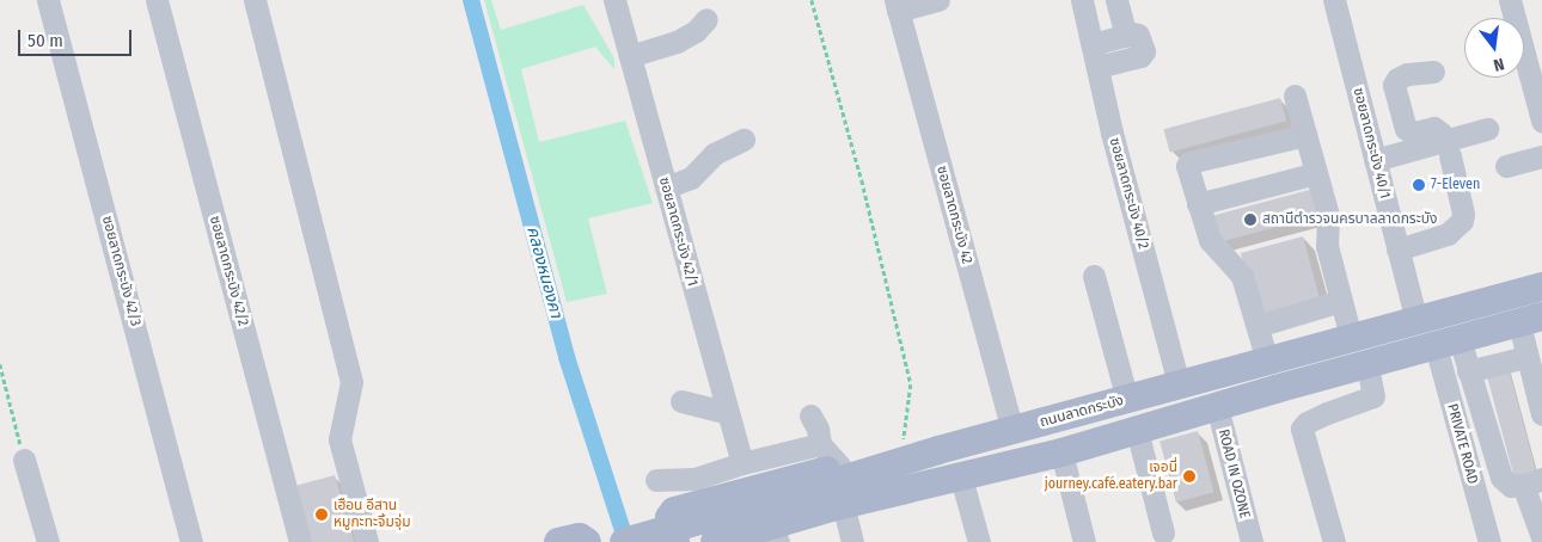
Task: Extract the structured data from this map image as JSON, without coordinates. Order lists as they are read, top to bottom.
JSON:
{
  "streets": {
    "main road": ["ถนนลาดกระบัง"],
    "street": [
      "ซอยลาดกระบัง 40/1",
      "ซอยลาดกระบัง 40/2",
      "ซอยลาดกระบัง 42",
      "ซอยลาดกระบัง 42/1",
      "ซอยลาดกระบัง 42/3",
      "ซอยลาดกระบัง 42/2",
      "PRIVATE ROAD",
      "ROAD IN OZONE"
    ]
  },
  "crossings": [
    ["ซอยลาดกระบัง 40/1", "ถนนลาดกระบัง"],
    ["ซอยลาดกระบัง 40/2", "ถนนลาดกระบัง"],
    ["ซอยลาดกระบัง 42", "ถนนลาดกระบัง"],
    ["ถนนลาดกระบัง", "PRIVATE ROAD"],
    ["ถนนลาดกระบัง", "ROAD IN OZONE"]
  ],
  "water": ["คลองหนองคา"],
  "places": [
    "7-Eleven",
    "สถานีตำรวจนครบาลลาดกระบัง",
    "เจอนี่ journey.café.eatery.bar",
    "เฮือน อีสาน หมูกะทะจิ้มจุ่ม"
  ],
  "scale_bar": "50 m",
  "north": "bottom"
}
